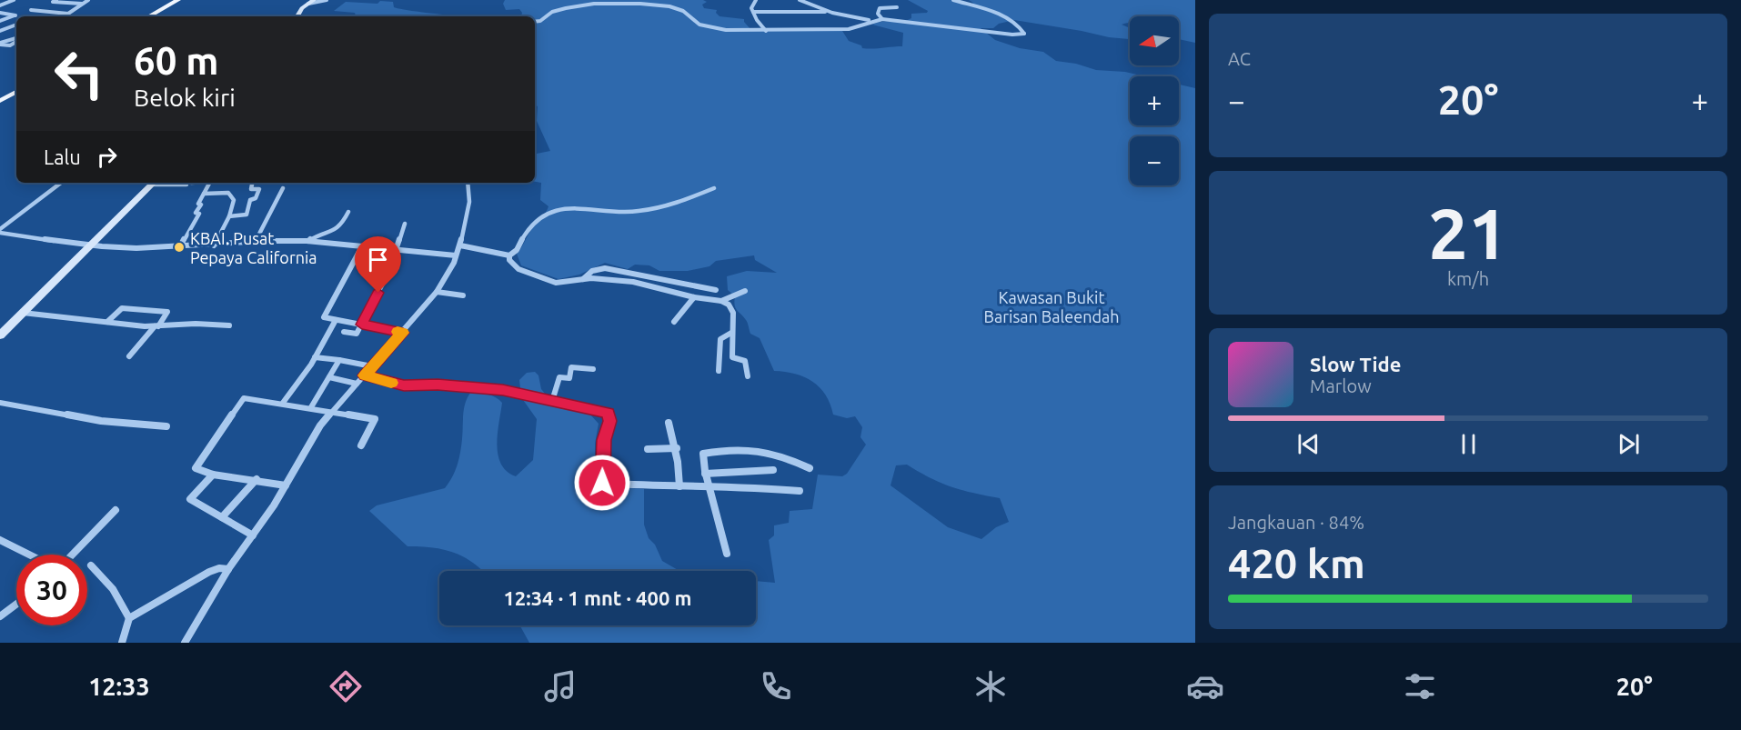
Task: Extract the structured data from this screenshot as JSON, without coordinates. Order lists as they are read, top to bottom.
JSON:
{
  "parks": ["Kawasan Bukit Barisan Baleendah"],
  "places": ["KBAI. Pusat Pepaya California"],
  "north": "left",
  "page": {
    "tile": [
      "AC",
      ["21", "km/h"],
      ["Jangkauan · 84%", "420 km"]
    ],
    "map_buttons": ["+", "−"],
    "turn": ["60 m", "Belok kiri"],
    "heat": ["−", "20°", "+"],
    "then": "Lalu",
    "song": ["Slow Tide", "Marlow"],
    "limit": "30",
    "trip": "12:34 · 1 mnt · 400 m",
    "tabs": ["12:33", "20°"]
  }
}
